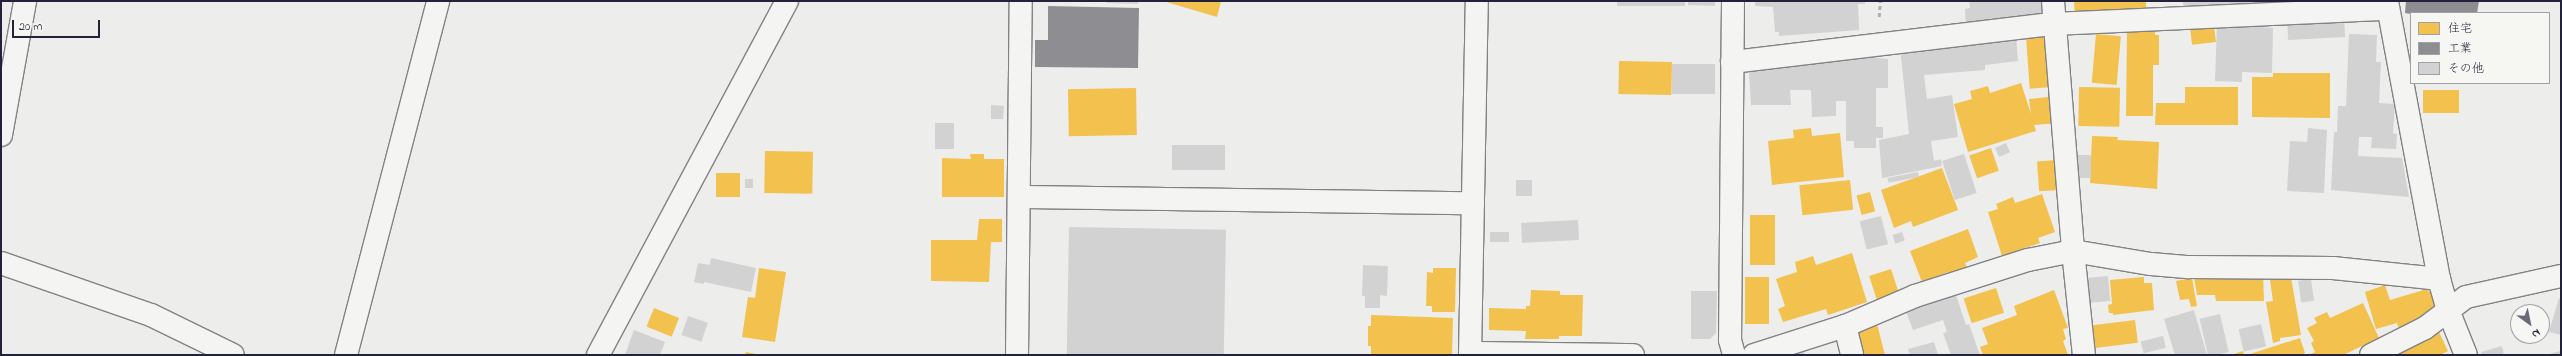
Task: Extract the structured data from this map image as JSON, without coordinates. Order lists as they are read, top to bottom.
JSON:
{
  "legend": ["住宅", "工業", "その他"],
  "scale_bar": "20 m",
  "north": "bottom right"
}
